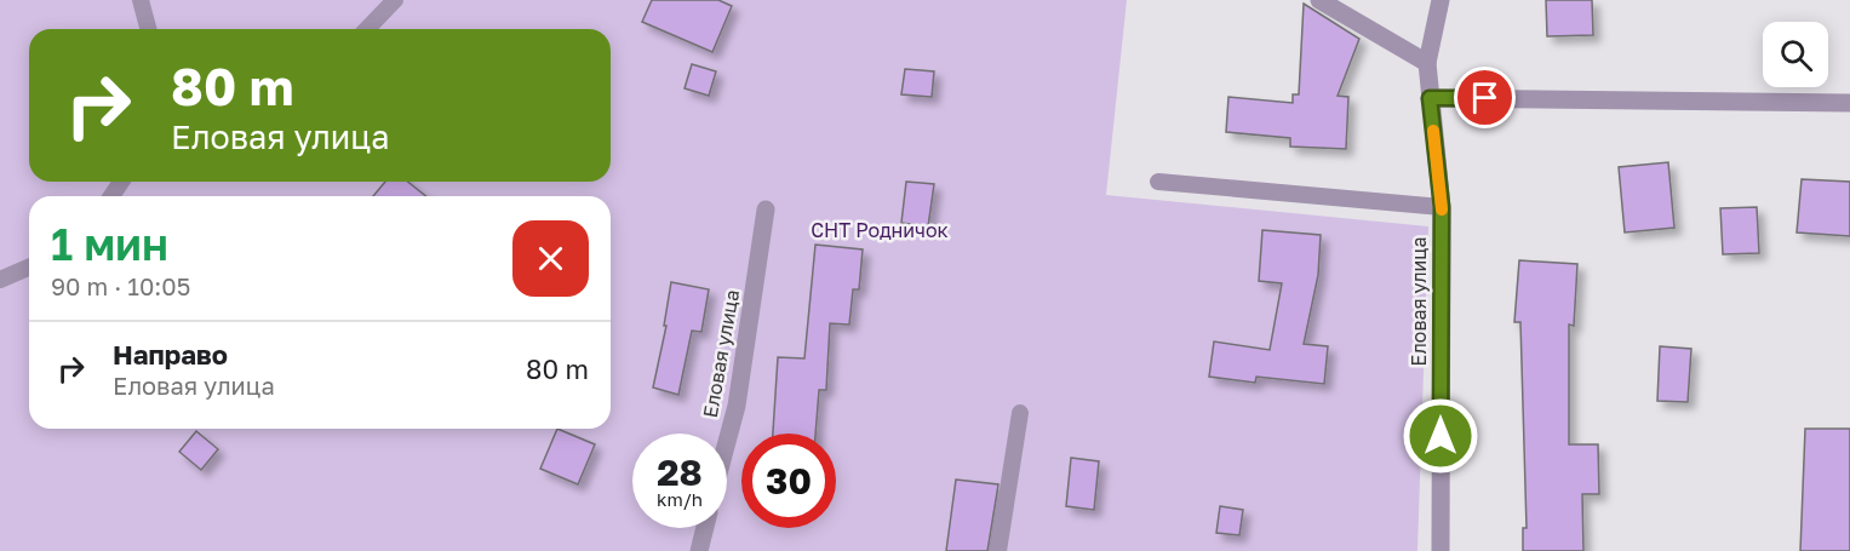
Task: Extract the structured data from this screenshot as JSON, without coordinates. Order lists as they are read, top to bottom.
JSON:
{
  "streets": {
    "street": ["Еловая улица"]
  },
  "parks": ["СНТ Родничок"],
  "page": {
    "turn": ["80 m", "Еловая улица"],
    "heading": ["1 мин", "90 m · 10:05"],
    "list": [
      {
        "name": "Направо",
        "note": "Еловая улица",
        "value": "80 m"
      }
    ],
    "speed": "28 km/h",
    "limit": "30"
  }
}
